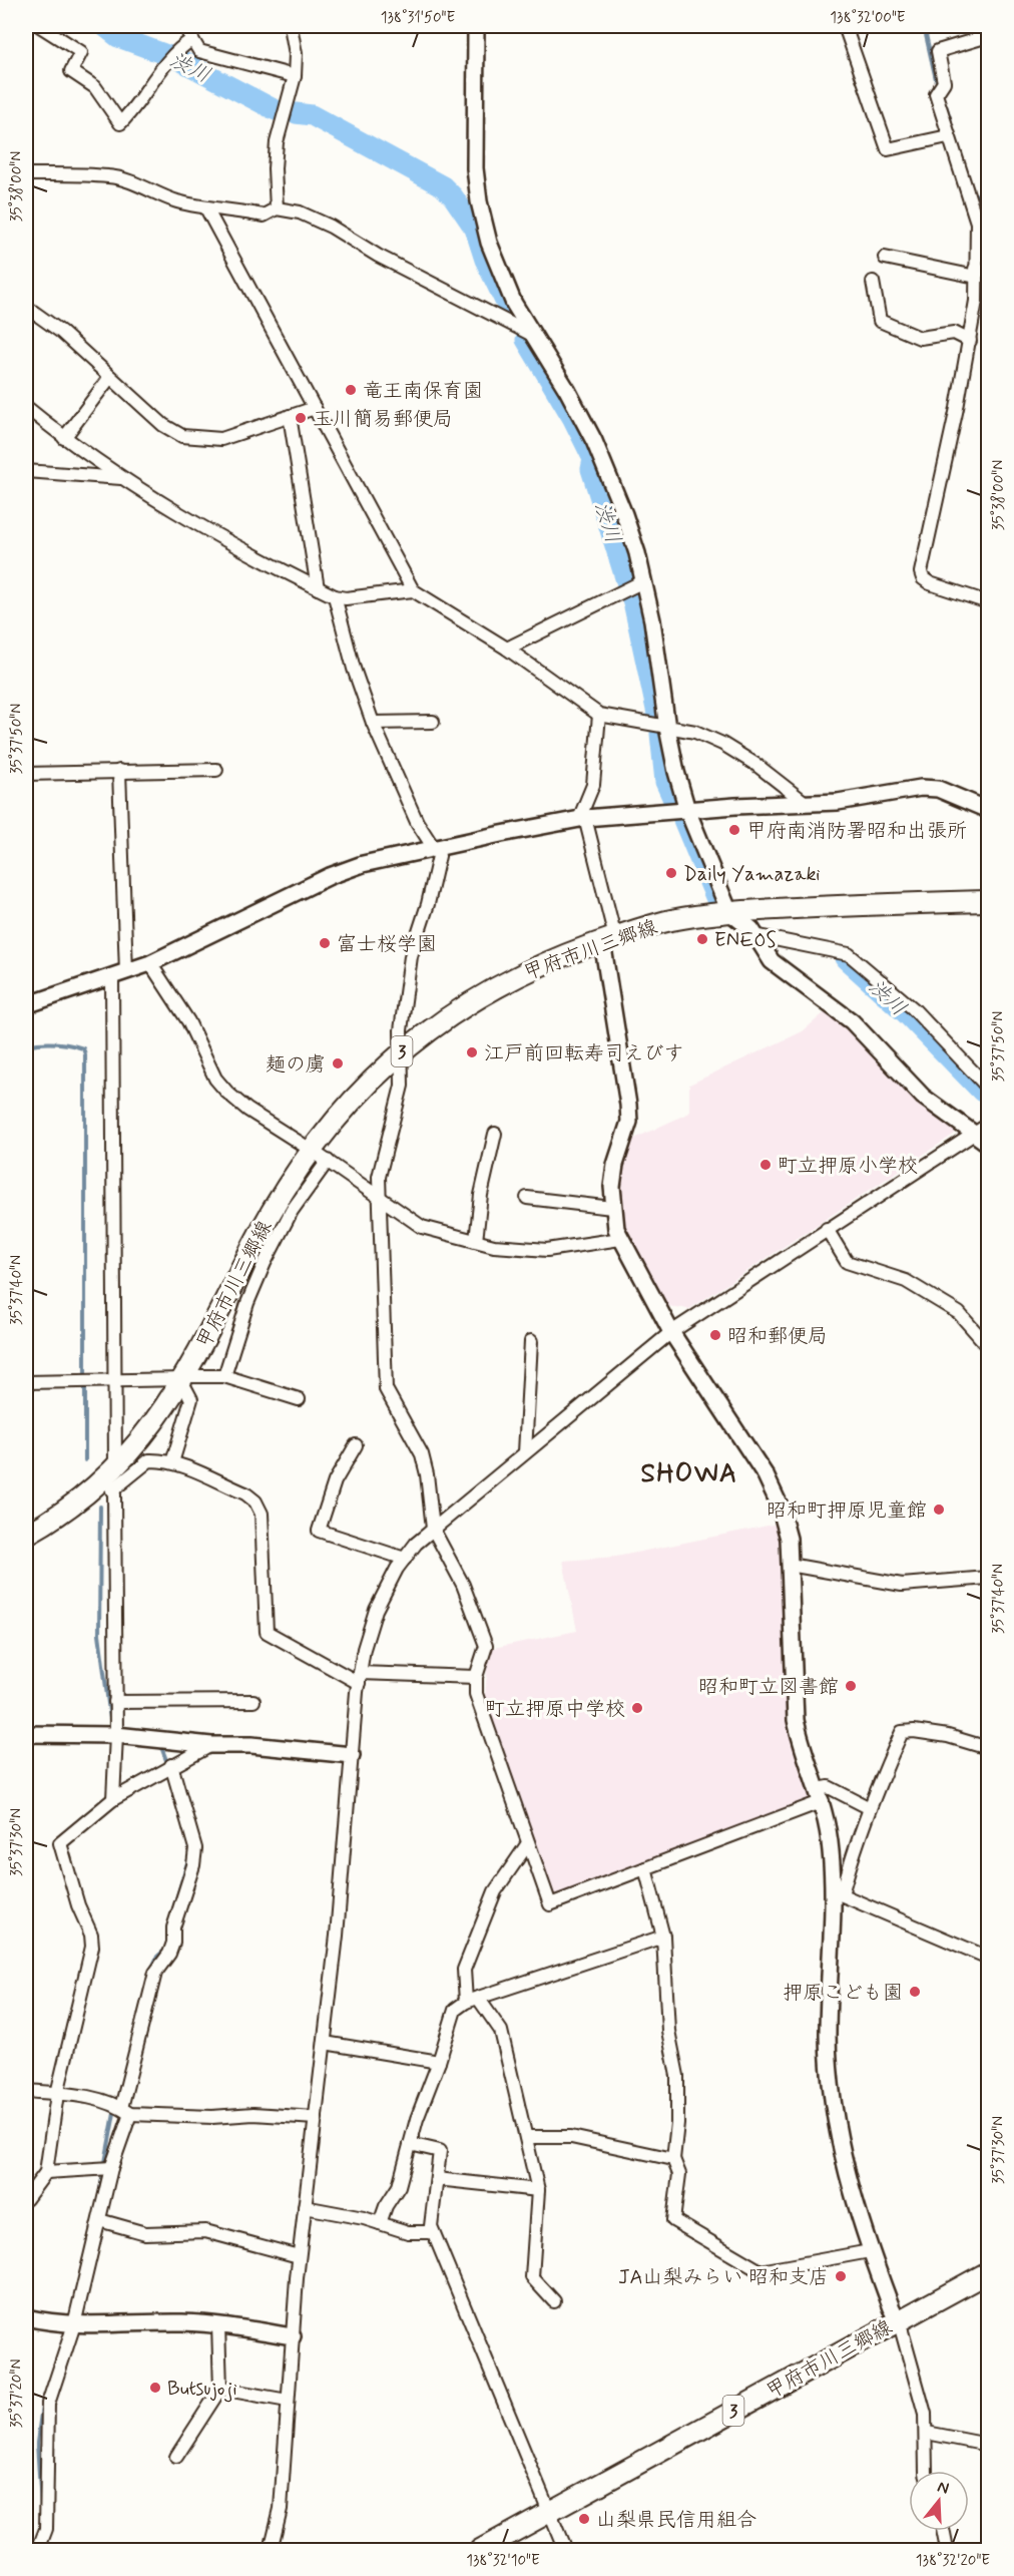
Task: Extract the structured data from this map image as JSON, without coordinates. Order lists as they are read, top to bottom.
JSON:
{
  "streets": {
    "main road": ["甲府市川三郷線", "3"]
  },
  "districts": ["SHOWA"],
  "water": ["渋川"],
  "places": [
    "竜王南保育園",
    "玉川簡易郵便局",
    "甲府南消防署昭和出張所",
    "Daily Yamazaki",
    "ENEOS",
    "富士桜学園",
    "江戸前回転寿司えびす",
    "麺の虜",
    "町立押原小学校",
    "昭和郵便局",
    "昭和町押原児童館",
    "昭和町立図書館",
    "町立押原中学校",
    "押原こども園",
    "JA山梨みらい 昭和支店",
    "Butsujoji",
    "山梨県民信用組合"
  ],
  "north": "top",
  "coordinates": [
    "138°31'50\"E",
    "138°32'00\"E",
    "35°38'00\"N",
    "35°37'50\"N",
    "35°37'40\"N",
    "35°37'30\"N",
    "35°37'20\"N",
    "138°32'10\"E",
    "138°32'20\"E"
  ]
}
